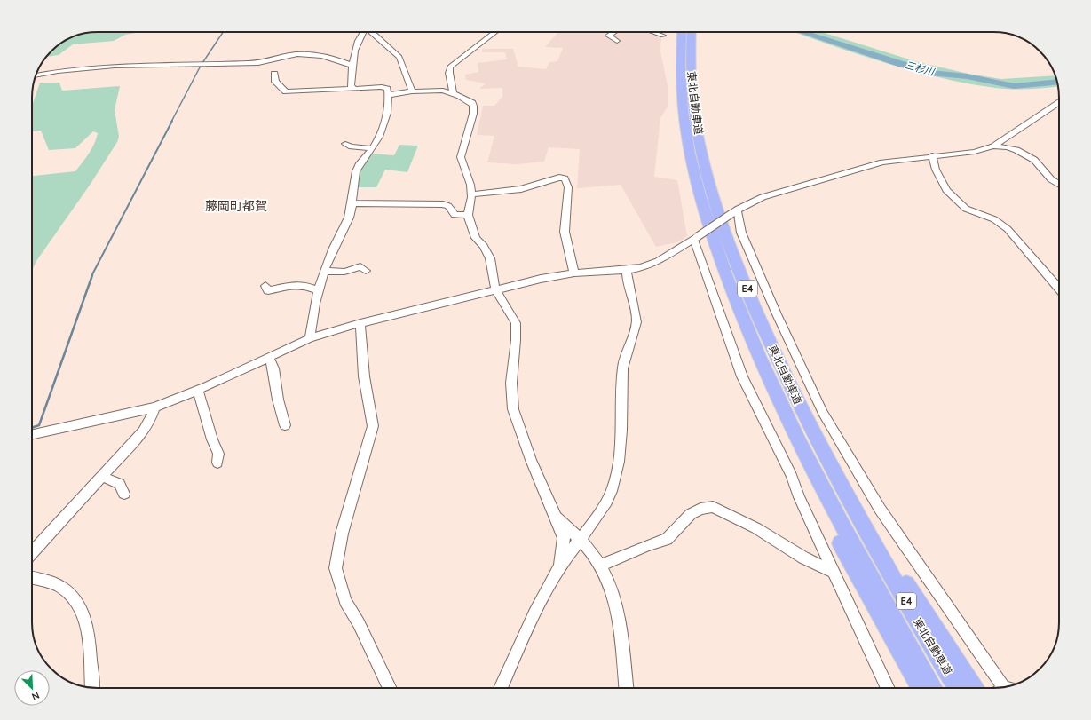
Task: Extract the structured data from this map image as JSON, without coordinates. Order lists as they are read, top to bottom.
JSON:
{
  "streets": {
    "highway": ["東北自動車道", "E4"]
  },
  "districts": ["藤岡町都賀"],
  "water": ["三杉川"],
  "north": "bottom right"
}
